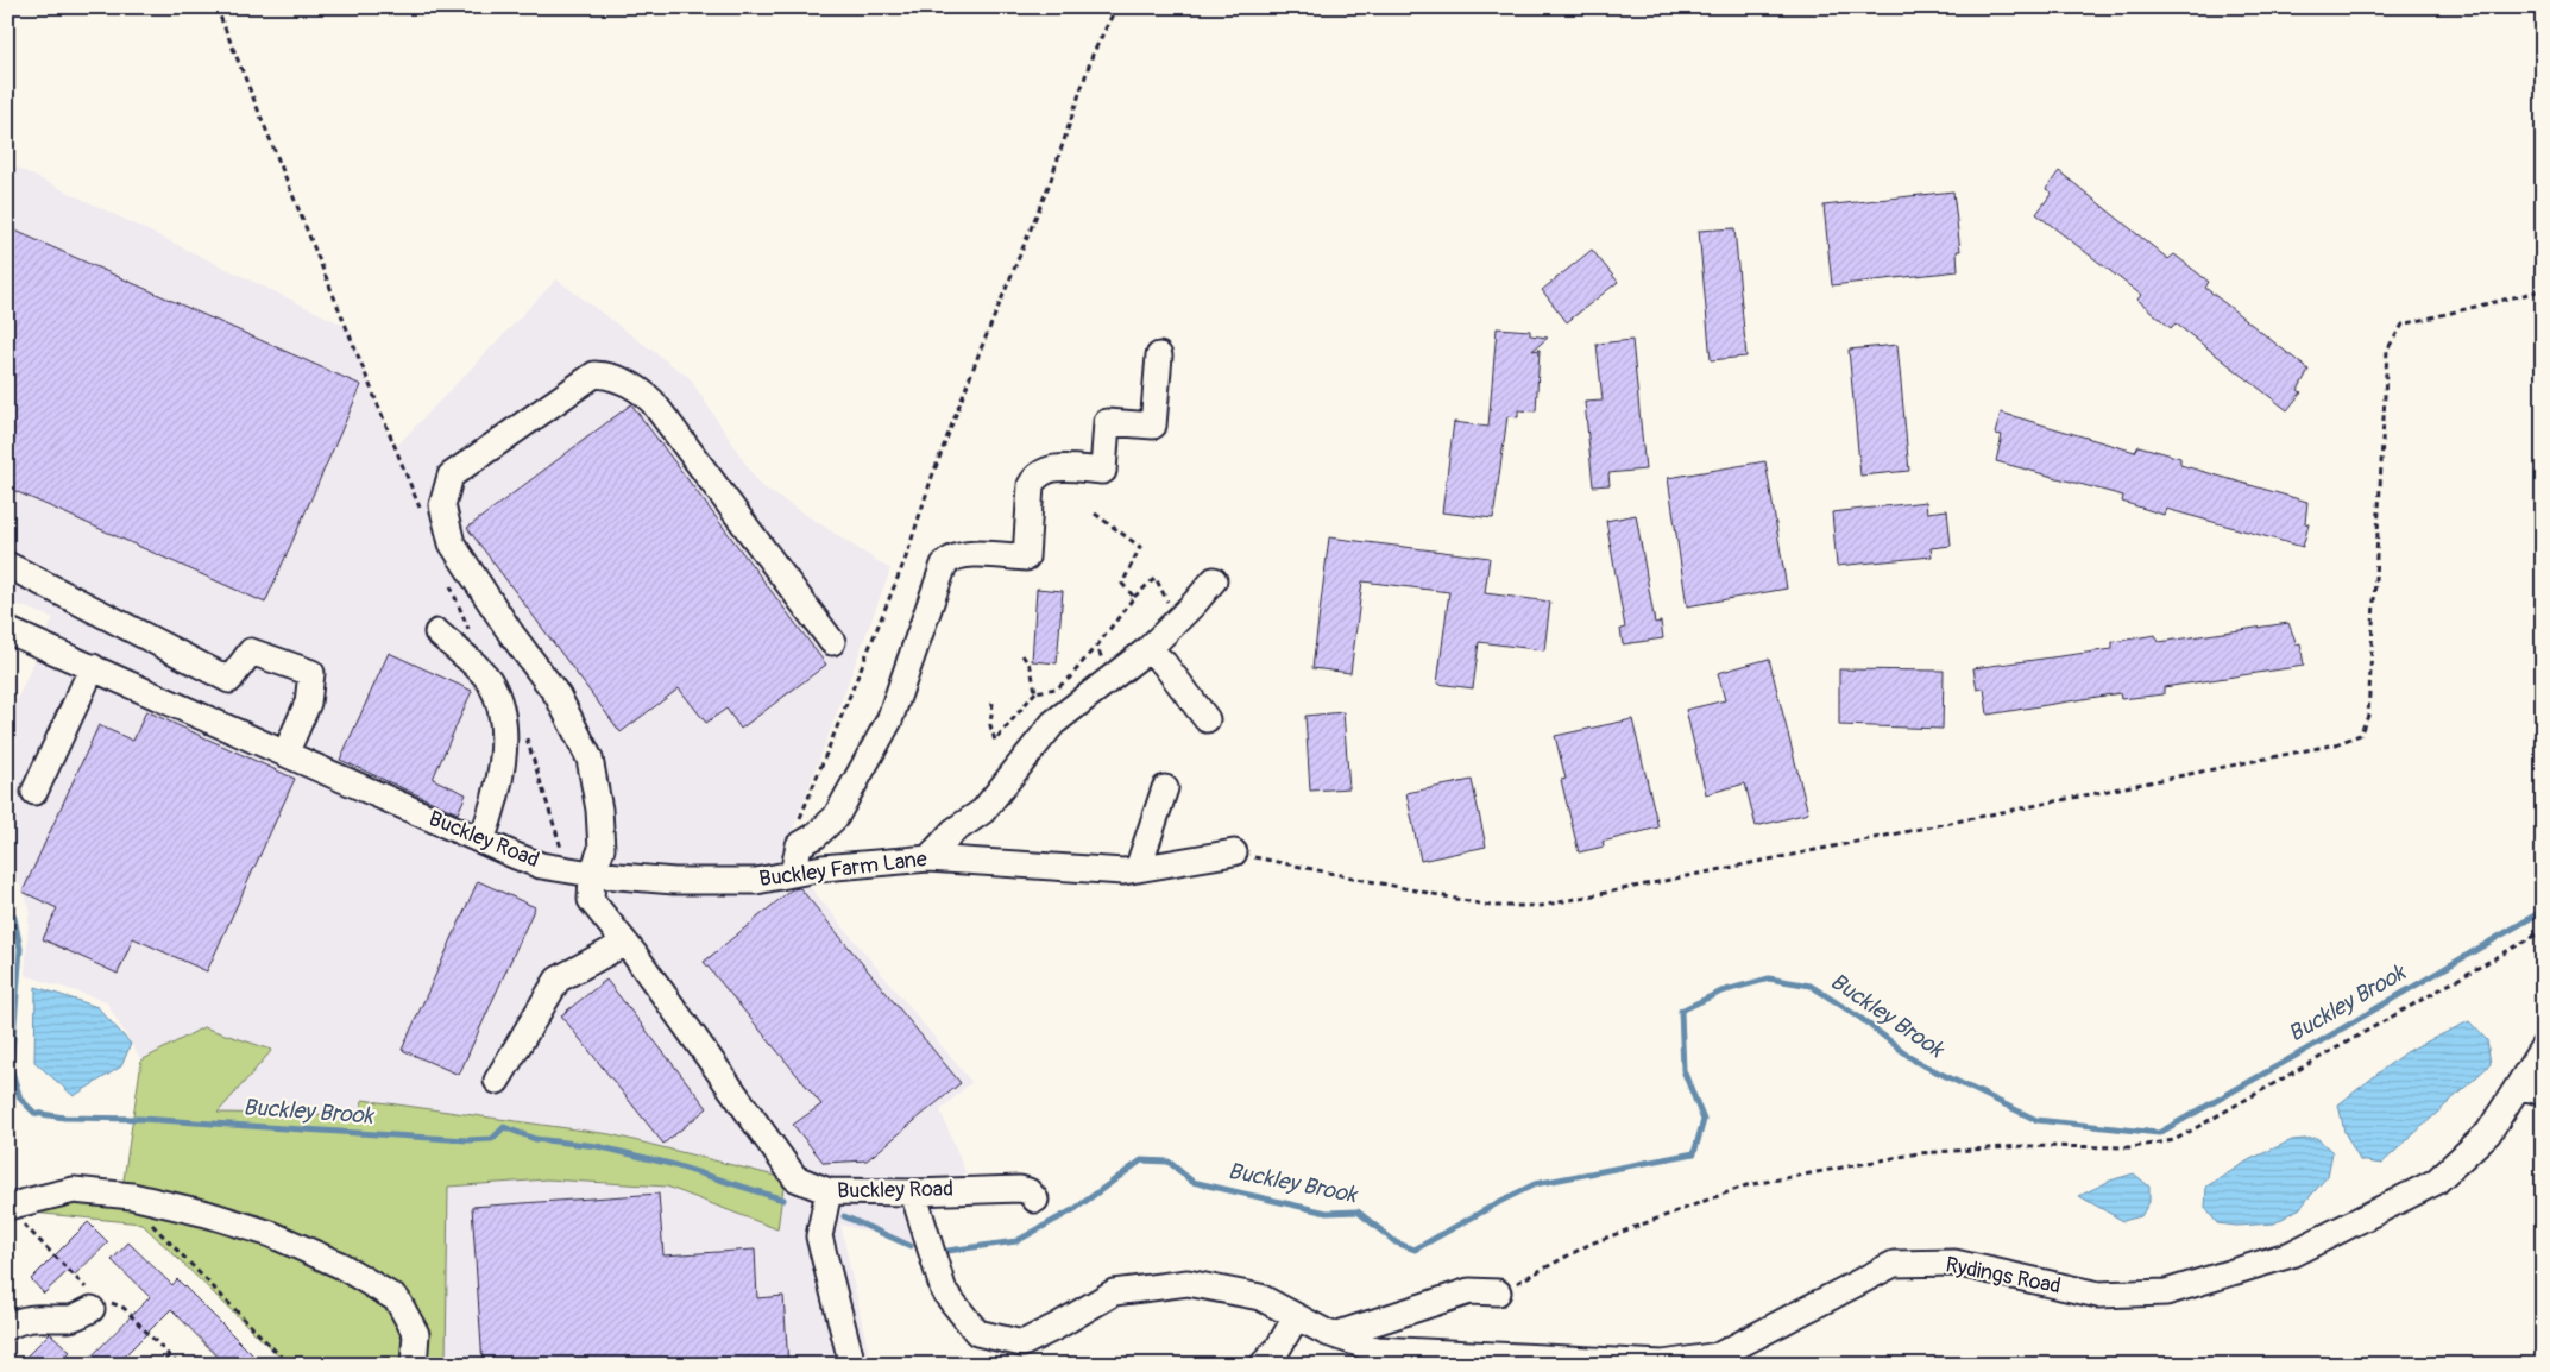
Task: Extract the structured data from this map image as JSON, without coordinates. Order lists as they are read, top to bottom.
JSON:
{
  "streets": {
    "street": ["Buckley Road", "Buckley Farm Lane", "Rydings Road"]
  },
  "crossings": [
    ["Buckley Road", "Buckley Farm Lane"],
    ["Buckley Road", "Rydings Road"]
  ],
  "water": ["Buckley Brook"]
}
